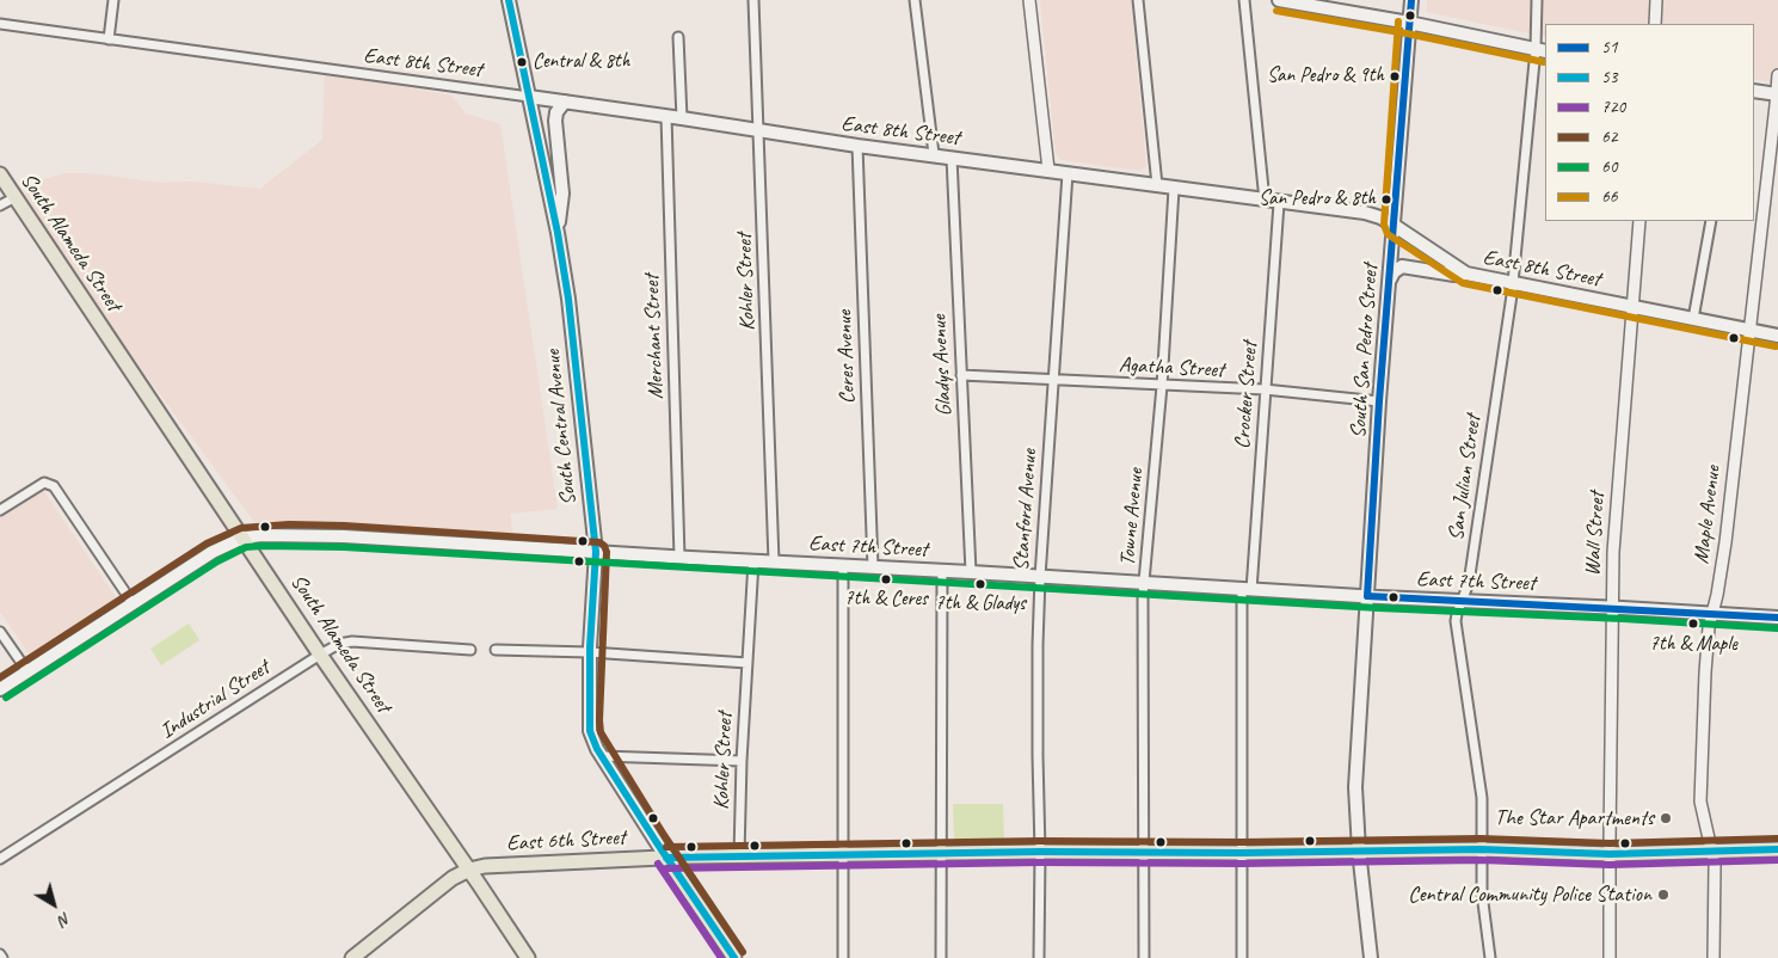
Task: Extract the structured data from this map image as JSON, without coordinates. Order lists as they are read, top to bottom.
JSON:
{
  "streets": {
    "main road": [
      "East 8th Street",
      "South Alameda Street",
      "South San Pedro Street",
      "South Central Avenue",
      "East 7th Street",
      "East 6th Street"
    ],
    "street": [
      "Kohler Street",
      "Merchant Street",
      "Ceres Avenue",
      "Gladys Avenue",
      "Agatha Street",
      "Crocker Street",
      "San Julian Street",
      "Stanford Avenue",
      "Maple Avenue",
      "Towne Avenue",
      "Wall Street",
      "Industrial Street"
    ]
  },
  "crossings": [
    ["East 8th Street", "Kohler Street"],
    ["East 8th Street", "Merchant Street"],
    ["East 8th Street", "South San Pedro Street"],
    ["East 8th Street", "Ceres Avenue"],
    ["East 8th Street", "Gladys Avenue"],
    ["East 8th Street", "Crocker Street"],
    ["East 8th Street", "South Central Avenue"],
    ["East 8th Street", "San Julian Street"],
    ["East 8th Street", "Stanford Avenue"],
    ["East 8th Street", "Maple Avenue"],
    ["East 8th Street", "Towne Avenue"],
    ["East 8th Street", "Wall Street"],
    ["South Alameda Street", "East 7th Street"],
    ["South Alameda Street", "Industrial Street"],
    ["South Alameda Street", "East 6th Street"],
    ["Kohler Street", "East 7th Street"],
    ["Kohler Street", "East 6th Street"],
    ["Merchant Street", "East 7th Street"],
    ["South San Pedro Street", "Agatha Street"],
    ["South San Pedro Street", "East 7th Street"],
    ["Ceres Avenue", "East 7th Street"],
    ["Gladys Avenue", "Agatha Street"],
    ["Gladys Avenue", "East 7th Street"],
    ["Agatha Street", "Crocker Street"],
    ["Agatha Street", "Stanford Avenue"],
    ["Agatha Street", "Towne Avenue"],
    ["Crocker Street", "East 7th Street"],
    ["Crocker Street", "East 6th Street"],
    ["South Central Avenue", "East 7th Street"],
    ["South Central Avenue", "East 6th Street"],
    ["San Julian Street", "East 7th Street"],
    ["San Julian Street", "East 6th Street"],
    ["Stanford Avenue", "East 7th Street"],
    ["Stanford Avenue", "East 6th Street"],
    ["Maple Avenue", "East 7th Street"],
    ["Maple Avenue", "East 6th Street"],
    ["Towne Avenue", "East 7th Street"],
    ["Towne Avenue", "East 6th Street"],
    ["Wall Street", "East 7th Street"],
    ["Wall Street", "East 6th Street"]
  ],
  "places": [
    "Central & 8th",
    "San Pedro & 9th",
    "San Pedro & 8th",
    "7th & Ceres",
    "7th & Gladys",
    "7th & Maple",
    "The Star Apartments",
    "Central Community Police Station"
  ],
  "lines": [
    "transit line 51",
    "transit line 53",
    "transit line 66",
    "transit line 62",
    "transit line 60",
    "transit line 720"
  ],
  "legend": [
    "51",
    "53",
    "720",
    "62",
    "60",
    "66"
  ],
  "north": "bottom right"
}
